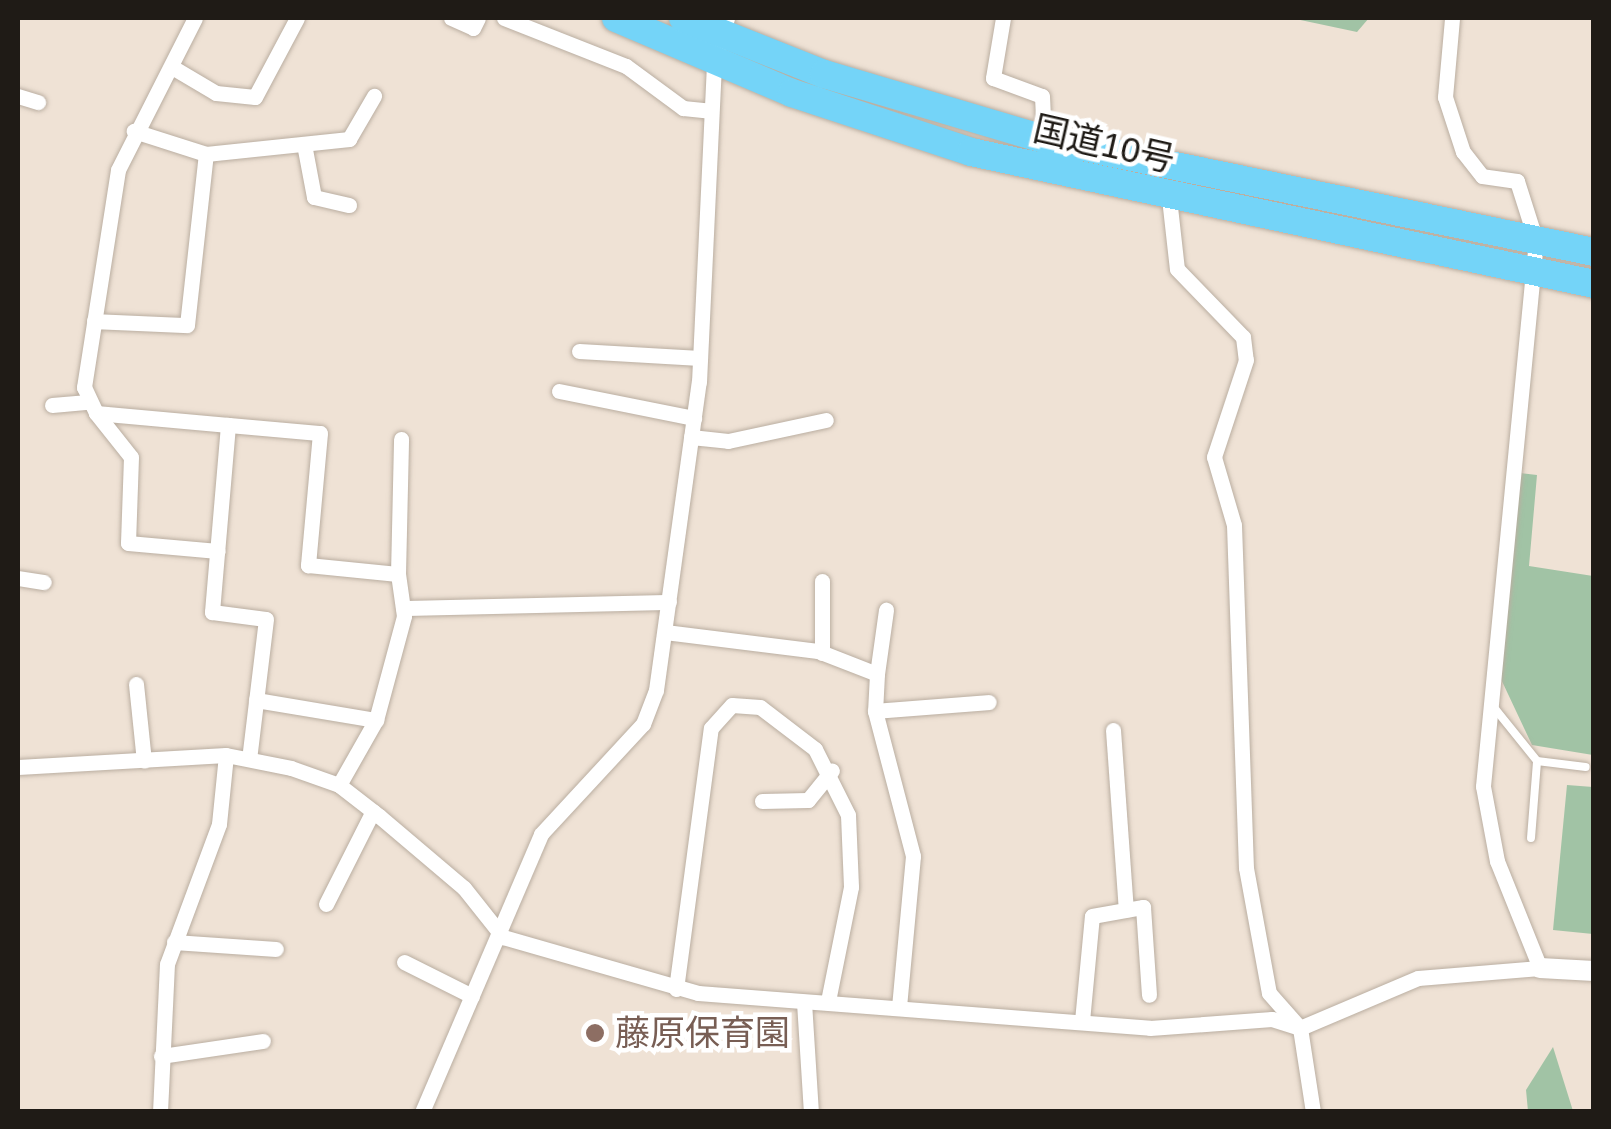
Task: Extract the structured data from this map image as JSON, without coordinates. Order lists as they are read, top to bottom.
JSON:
{
  "streets": {
    "highway": ["国道10号"]
  },
  "places": ["藤原保育園"]
}
